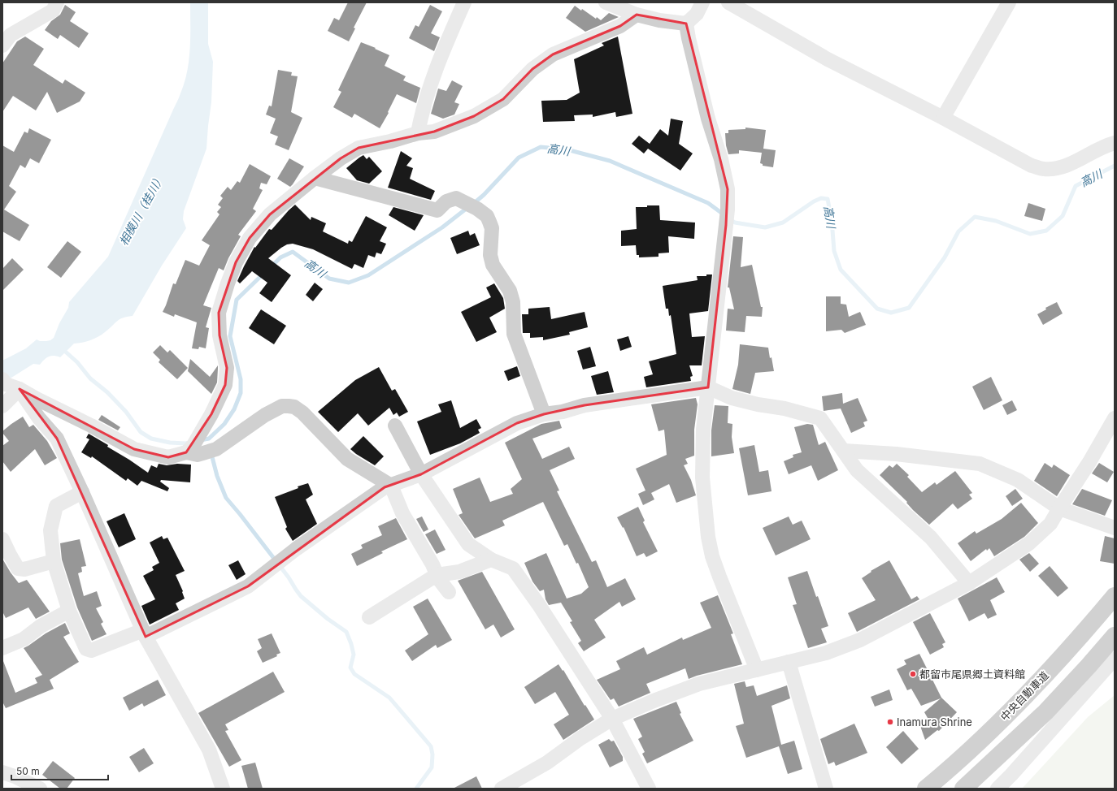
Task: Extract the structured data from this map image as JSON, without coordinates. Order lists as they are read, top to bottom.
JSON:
{
  "streets": {
    "highway": ["中央自動車道"]
  },
  "water": ["高川", "相模川（桂川）"],
  "places": ["都留市尾県郷土資料館", "Inamura Shrine"],
  "scale_bar": "50 m"
}
